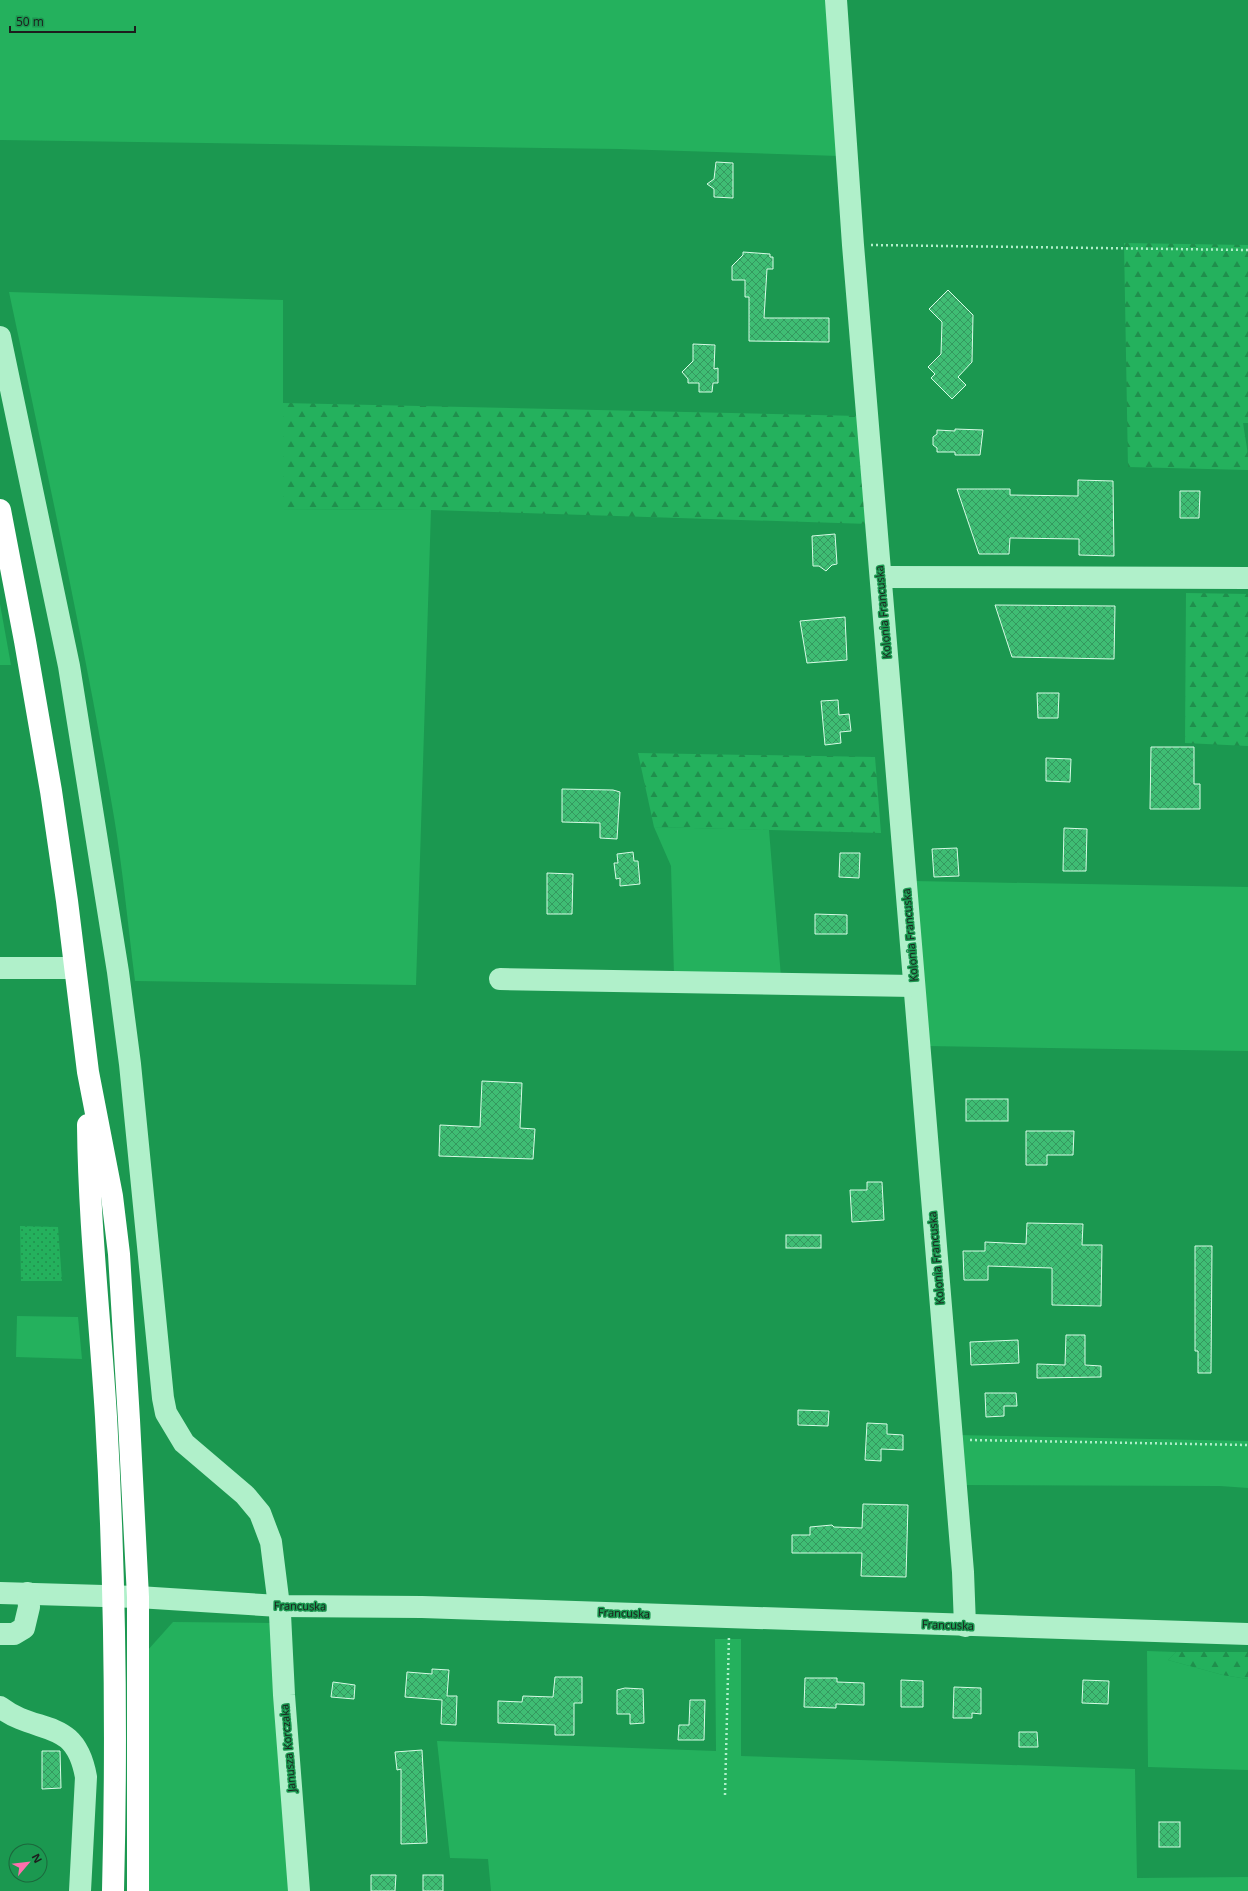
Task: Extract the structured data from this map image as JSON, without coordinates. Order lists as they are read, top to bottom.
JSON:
{
  "streets": {
    "street": ["Kolonia Francuska", "Francuska", "Janusza Korczaka"]
  },
  "crossings": [
    ["Kolonia Francuska", "Francuska"],
    ["Francuska", "Janusza Korczaka"]
  ],
  "scale_bar": "50 m",
  "north": "top right"
}
